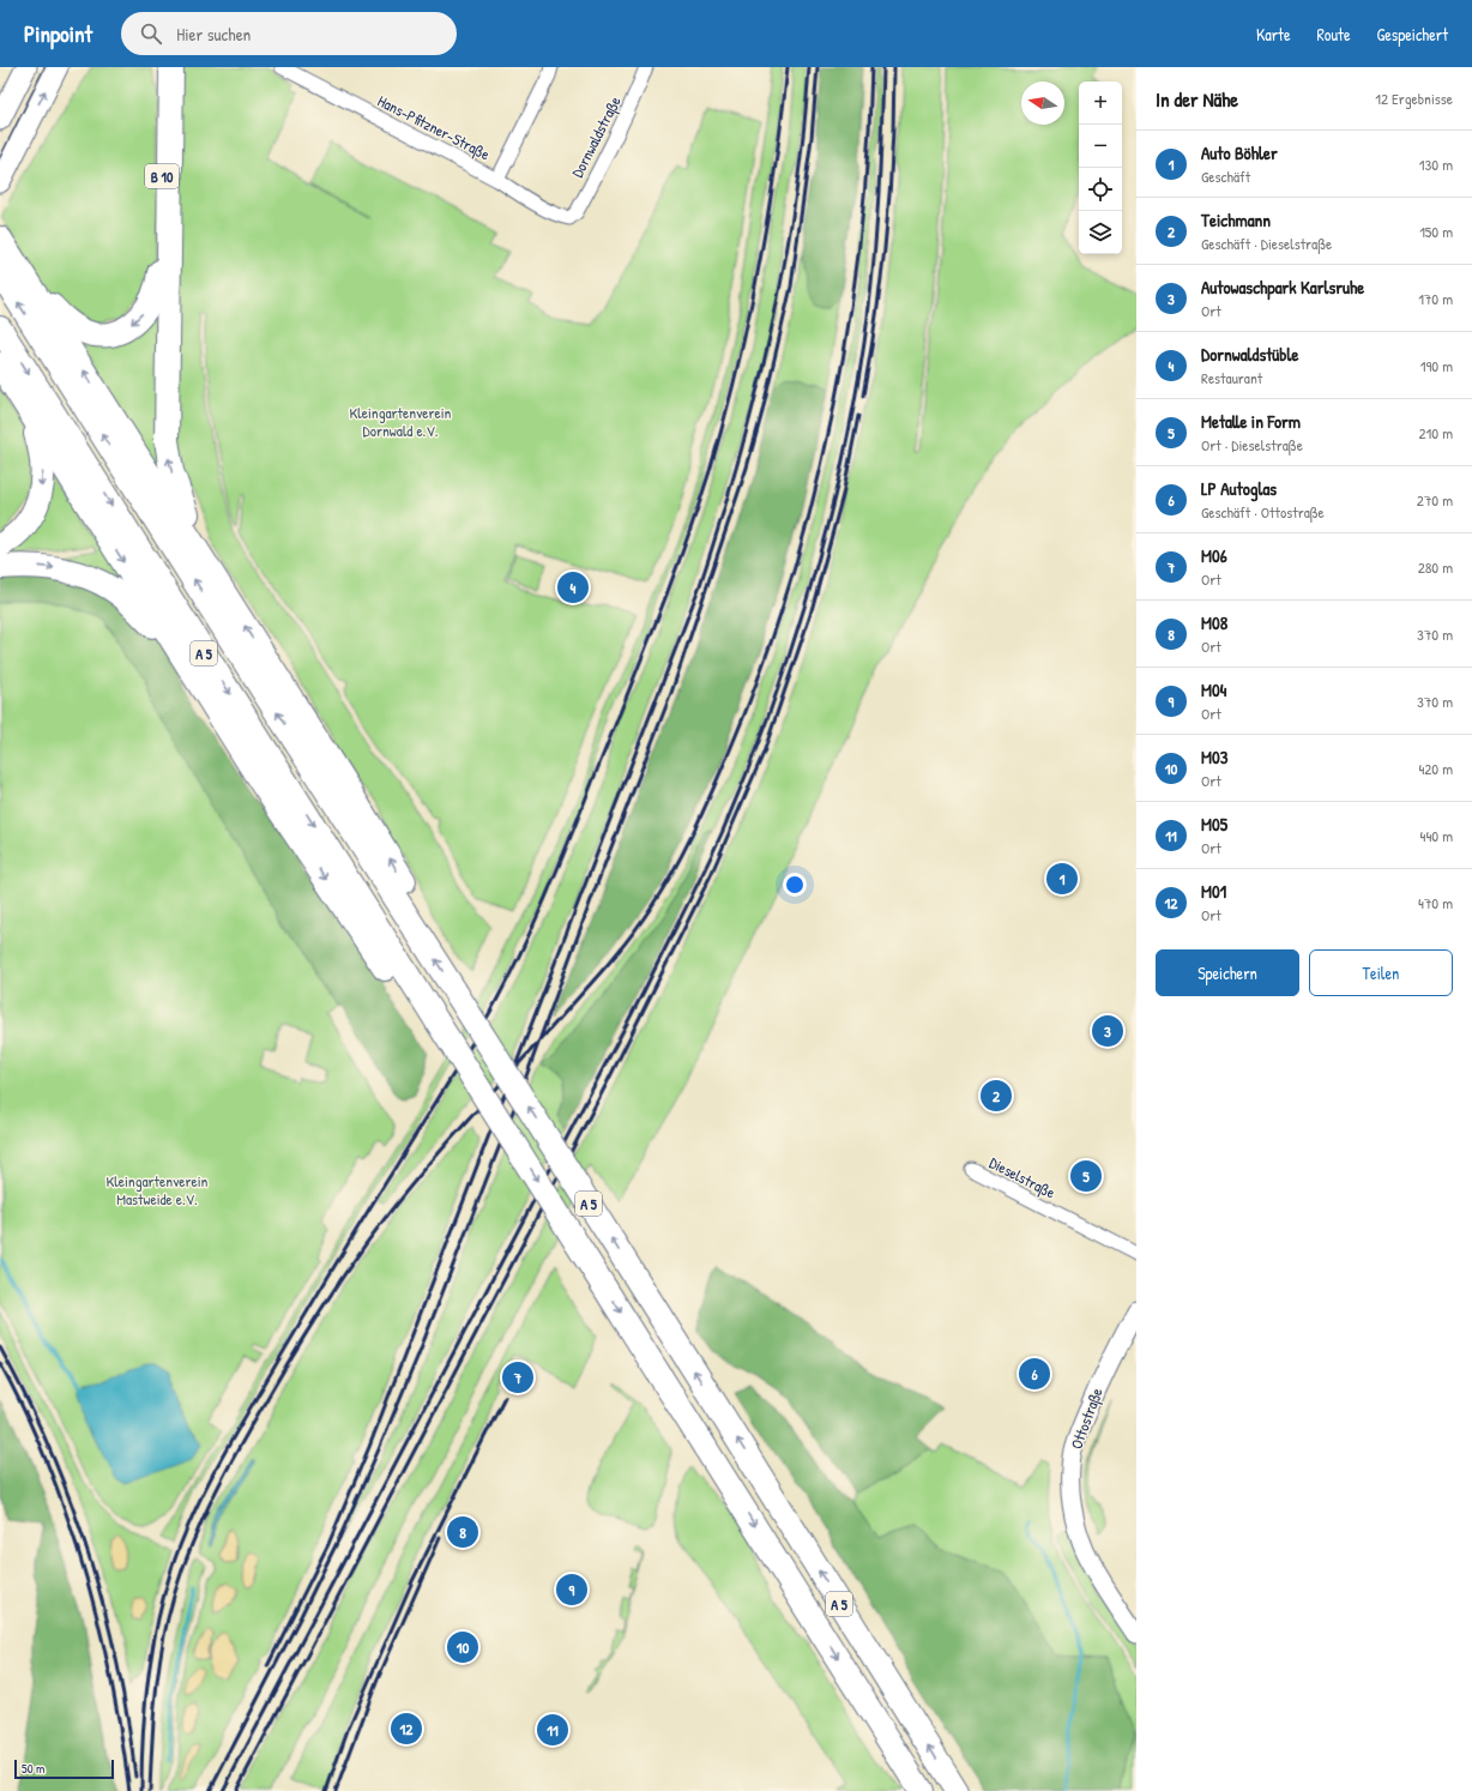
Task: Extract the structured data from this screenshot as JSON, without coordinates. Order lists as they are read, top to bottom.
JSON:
{
  "streets": {
    "highway": ["B 10", "A 5"],
    "main road": ["Ottostraße"],
    "street": ["Hans-Pfitzner-Straße", "Dornwaldstraße", "Dieselstraße"]
  },
  "crossings": [
    ["Hans-Pfitzner-Straße", "Dornwaldstraße"],
    ["B 10", "A 5"]
  ],
  "parks": ["Kleingartenverein Dornwald e.V.", "Kleingartenverein Mastweide e.V."],
  "scale_bar": "50 m",
  "north": "left",
  "page": {
    "header": "Pinpoint",
    "search": "Hier suchen",
    "nav": ["Karte", "Route", "Gespeichert"],
    "heading": ["In der Nähe", "12 Ergebnisse"],
    "map_buttons": ["+", "−"],
    "list": [
      {
        "mark": "1",
        "name": "Auto Böhler",
        "note": "Geschäft",
        "value": "130 m"
      },
      {
        "mark": "2",
        "name": "Teichmann",
        "note": "Geschäft · Dieselstraße",
        "value": "150 m"
      },
      {
        "mark": "3",
        "name": "Autowaschpark Karlsruhe",
        "note": "Ort",
        "value": "170 m"
      },
      {
        "mark": "4",
        "name": "Dornwaldstüble",
        "note": "Restaurant",
        "value": "190 m"
      },
      {
        "mark": "5",
        "name": "Metalle in Form",
        "note": "Ort · Dieselstraße",
        "value": "210 m"
      },
      {
        "mark": "6",
        "name": "LP Autoglas",
        "note": "Geschäft · Ottostraße",
        "value": "270 m"
      },
      {
        "mark": "7",
        "name": "M06",
        "note": "Ort",
        "value": "280 m"
      },
      {
        "mark": "8",
        "name": "M08",
        "note": "Ort",
        "value": "370 m"
      },
      {
        "mark": "9",
        "name": "M04",
        "note": "Ort",
        "value": "370 m"
      },
      {
        "mark": "10",
        "name": "M03",
        "note": "Ort",
        "value": "420 m"
      },
      {
        "mark": "11",
        "name": "M05",
        "note": "Ort",
        "value": "440 m"
      },
      {
        "mark": "12",
        "name": "M01",
        "note": "Ort",
        "value": "470 m"
      }
    ],
    "pins": [
      "4",
      "1",
      "3",
      "2",
      "5",
      "6",
      "7",
      "8",
      "9",
      "10",
      "12",
      "11"
    ],
    "buttons": ["Speichern", "Teilen"],
    "scale": "50 m"
  }
}
